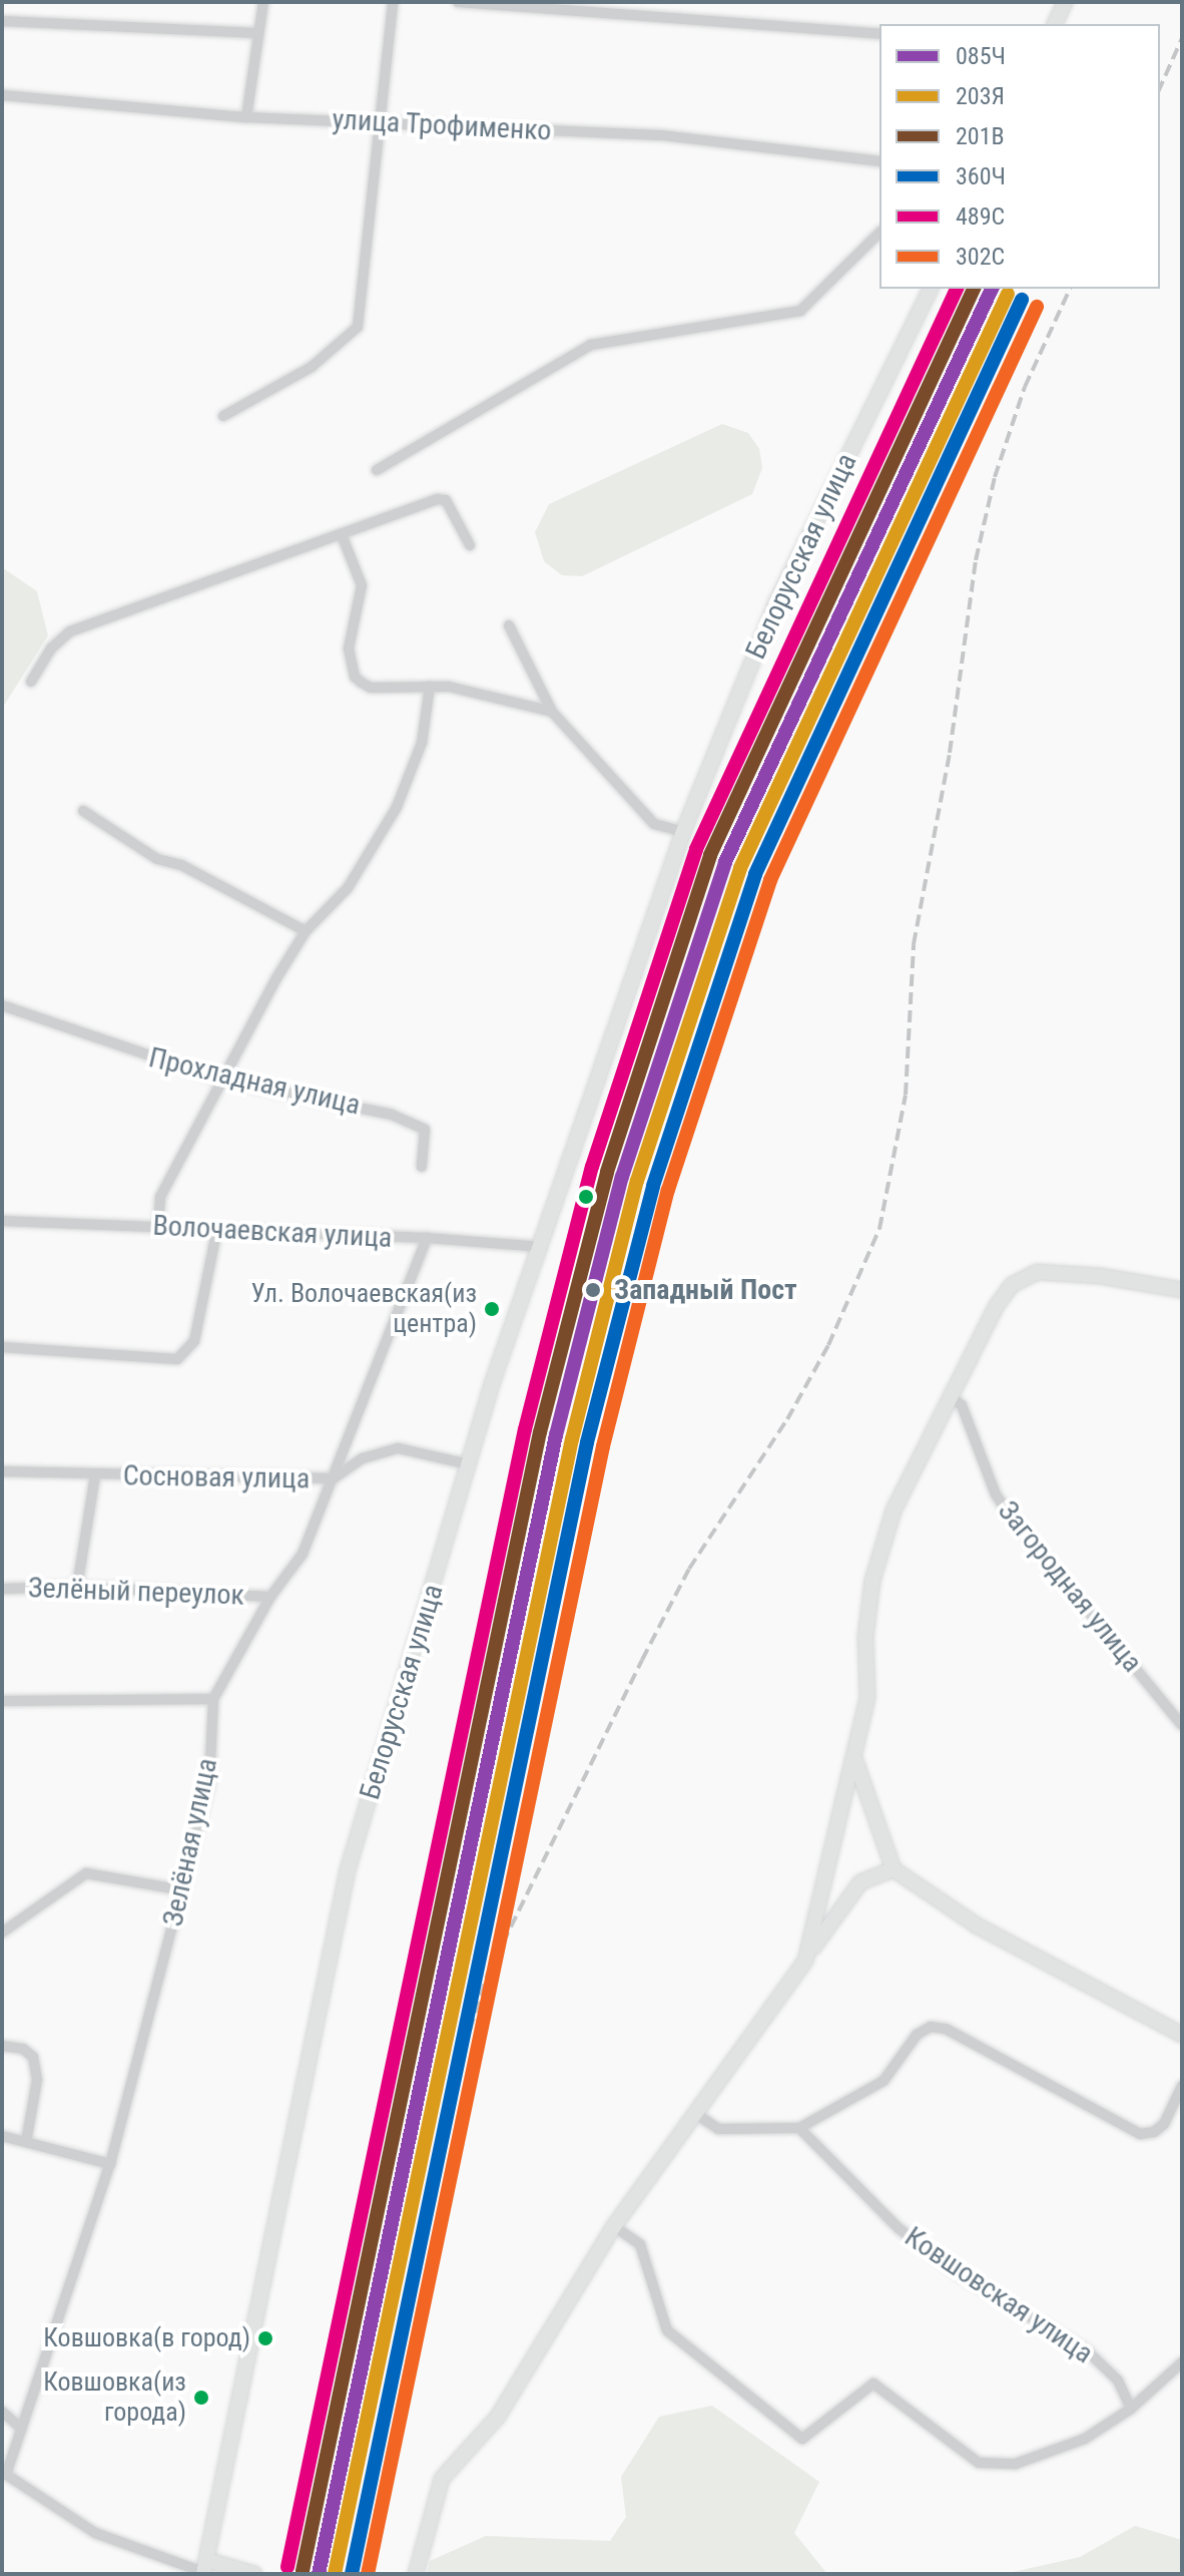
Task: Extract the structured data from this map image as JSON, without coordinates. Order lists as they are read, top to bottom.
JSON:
{
  "streets": {
    "main road": ["Белорусская улица"],
    "street": [
      "улица Трофименко",
      "Прохладная улица",
      "Волочаевская улица",
      "Сосновая улица",
      "Загородная улица",
      "Зелёный переулок",
      "Зелёная улица",
      "Ковшовская улица"
    ]
  },
  "crossings": [
    ["Белорусская улица", "Волочаевская улица"],
    ["Белорусская улица", "Сосновая улица"],
    ["Волочаевская улица", "Зелёная улица"],
    ["Сосновая улица", "Зелёная улица"],
    ["Зелёный переулок", "Зелёная улица"]
  ],
  "places": [
    "Западный Пост",
    "Ул. Волочаевская(из центра)",
    "Ковшовка(в город)",
    "Ковшовка(из города)"
  ],
  "lines": [
    "transit line 085Ч",
    "transit line 201В",
    "transit line 489С",
    "transit line 203Я",
    "transit line 360Ч",
    "transit line 302С"
  ],
  "legend": [
    "085Ч",
    "203Я",
    "201В",
    "360Ч",
    "489С",
    "302С"
  ]
}
